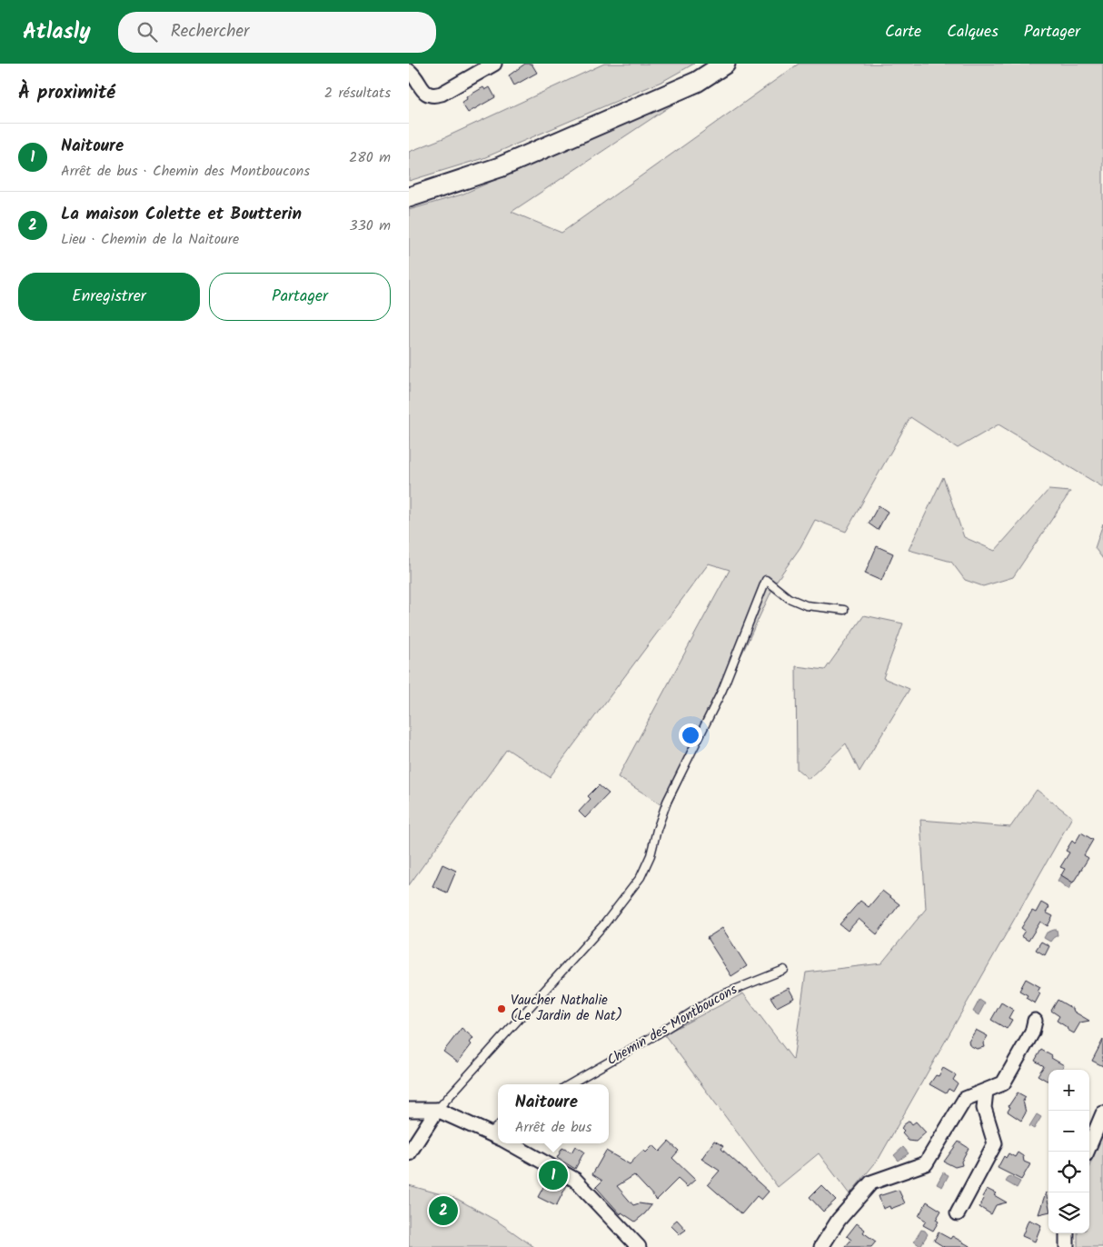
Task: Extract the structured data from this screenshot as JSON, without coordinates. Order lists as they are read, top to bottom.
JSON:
{
  "streets": {
    "lane": ["Chemin des Montboucons"]
  },
  "places": ["Vaucher Nathalie (Le Jardin de Nat)"],
  "page": {
    "header": "Atlasly",
    "search": "Rechercher",
    "nav": ["Carte", "Calques", "Partager"],
    "heading": ["À proximité", "2 résultats"],
    "list": [
      {
        "mark": "1",
        "name": "Naitoure",
        "note": "Arrêt de bus · Chemin des Montboucons",
        "value": "280 m"
      },
      {
        "mark": "2",
        "name": "La maison Colette et Boutterin",
        "note": "Lieu · Chemin de la Naitoure",
        "value": "330 m"
      }
    ],
    "buttons": ["Enregistrer", "Partager"],
    "map_buttons": ["+", "−"],
    "popup": ["Naitoure", "Arrêt de bus"],
    "pins": ["1", "2"]
  }
}
